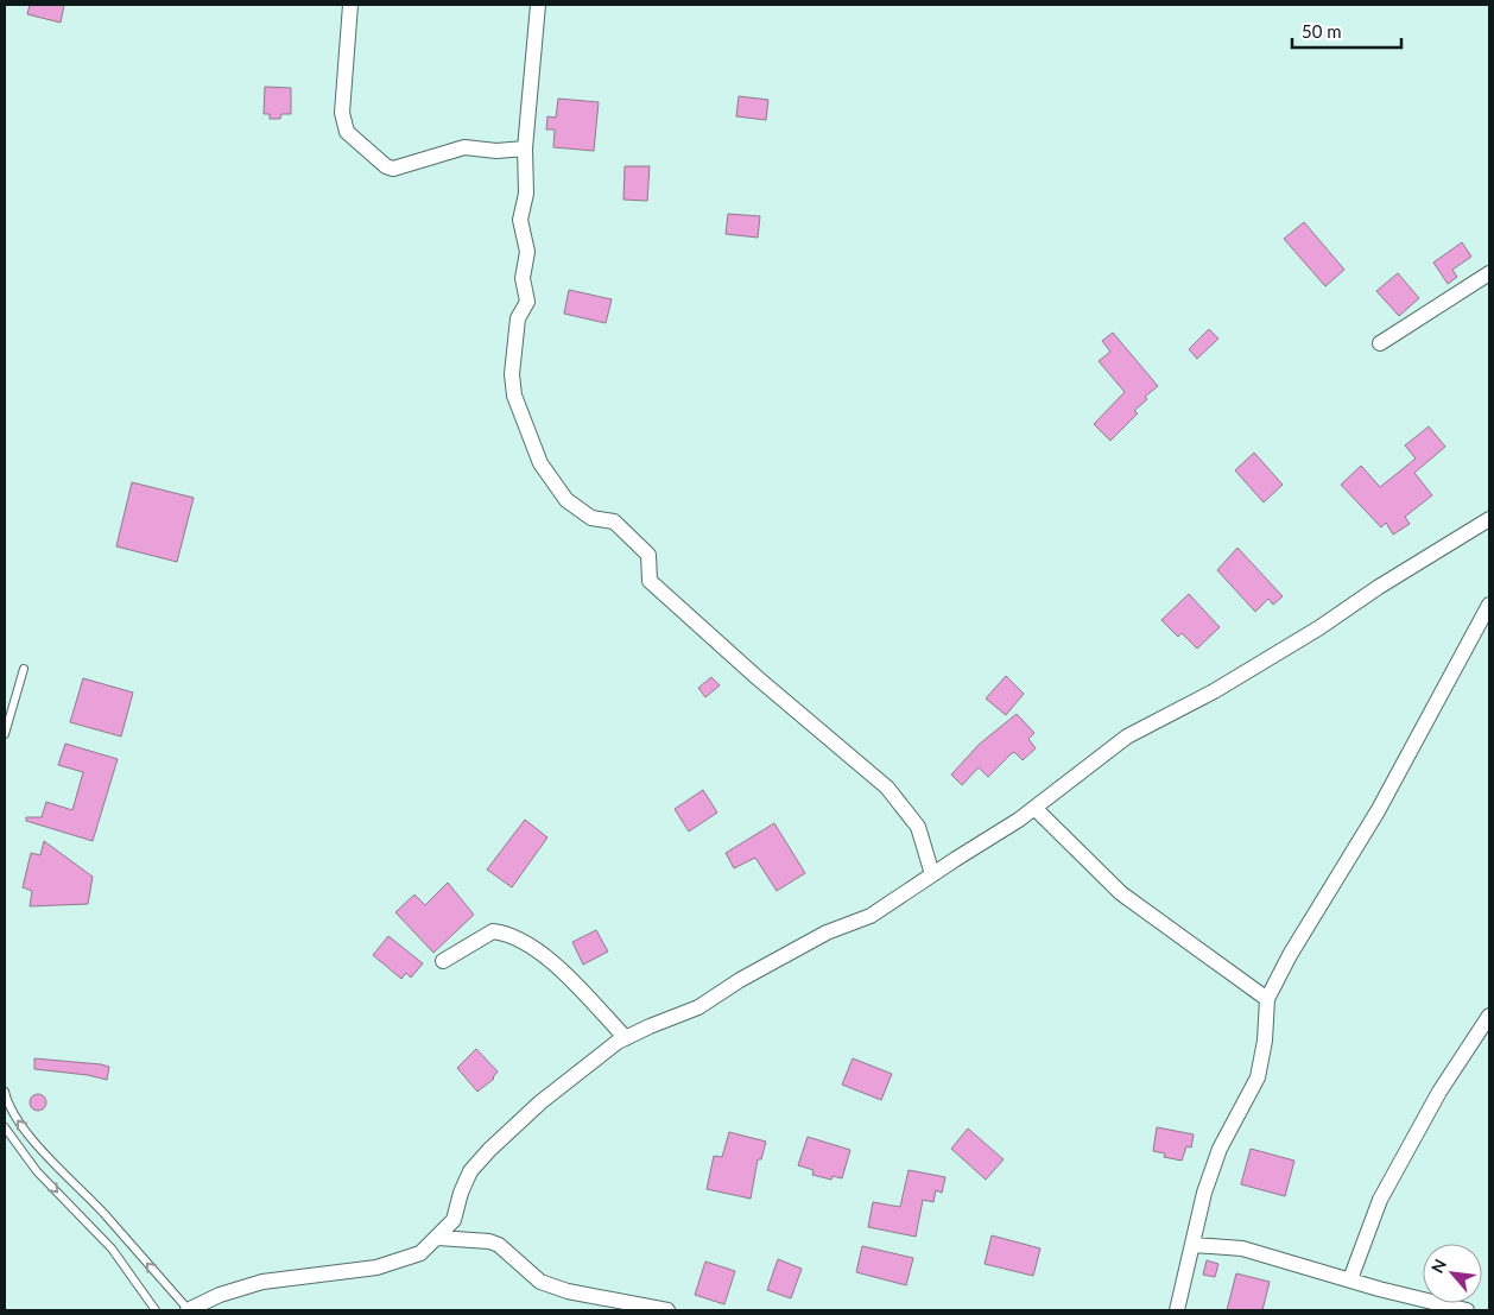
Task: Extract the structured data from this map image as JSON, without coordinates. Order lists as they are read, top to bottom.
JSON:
{
  "scale_bar": "50 m",
  "north": "top left"
}
